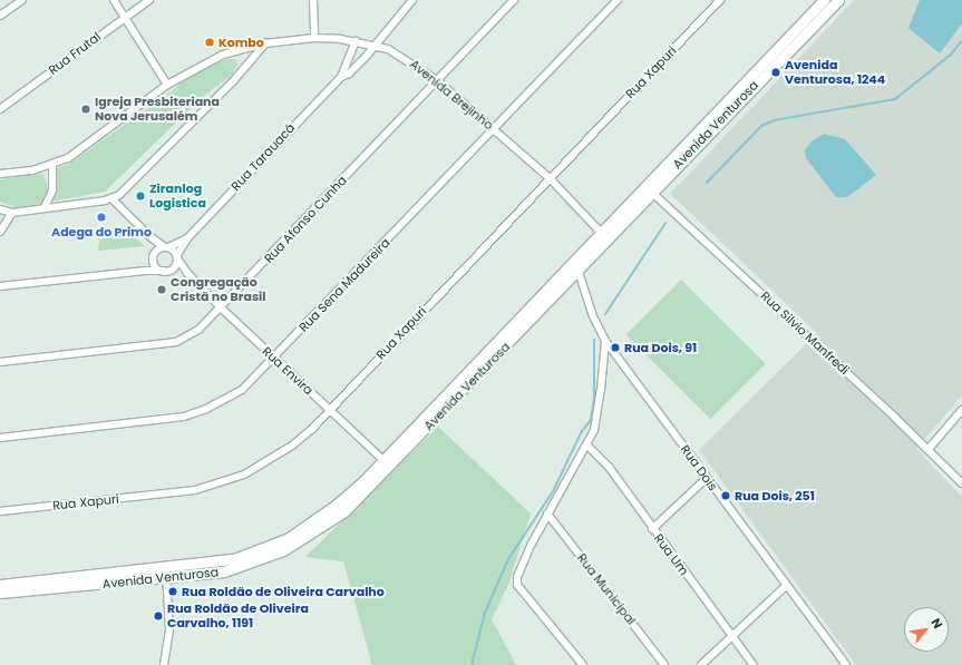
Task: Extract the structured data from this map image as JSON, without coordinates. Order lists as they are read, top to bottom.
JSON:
{
  "streets": {
    "street": [
      "Rua Frutal",
      "Rua Xapuri",
      "Avenida Brejinho",
      "Avenida Venturosa",
      "Rua Tarauacá",
      "Rua Afonso Cunha",
      "Rua Sena Madureira",
      "Rua Silvio Manfredi",
      "Rua Envira",
      "Rua Dois",
      "Rua Um",
      "Rua Municipal"
    ]
  },
  "crossings": [
    ["Rua Xapuri", "Avenida Brejinho"],
    ["Rua Xapuri", "Rua Envira"],
    ["Avenida Brejinho", "Avenida Venturosa"],
    ["Avenida Brejinho", "Rua Tarauacá"],
    ["Avenida Brejinho", "Rua Afonso Cunha"],
    ["Avenida Brejinho", "Rua Sena Madureira"],
    ["Avenida Venturosa", "Rua Silvio Manfredi"],
    ["Avenida Venturosa", "Rua Envira"],
    ["Avenida Venturosa", "Rua Dois"],
    ["Rua Tarauacá", "Rua Envira"],
    ["Rua Afonso Cunha", "Rua Envira"],
    ["Rua Sena Madureira", "Rua Envira"]
  ],
  "places": [
    "Kombo",
    "Avenida Venturosa, 1244",
    "Igreja Presbiteriana Nova Jerusalém",
    "Ziranlog Logistica",
    "Adega do Primo",
    "Congregação Cristã no Brasil",
    "Rua Dois, 91",
    "Rua Dois, 251",
    "Rua Roldão de Oliveira Carvalho",
    "Rua Roldão de Oliveira Carvalho, 1191"
  ],
  "north": "top right"
}
